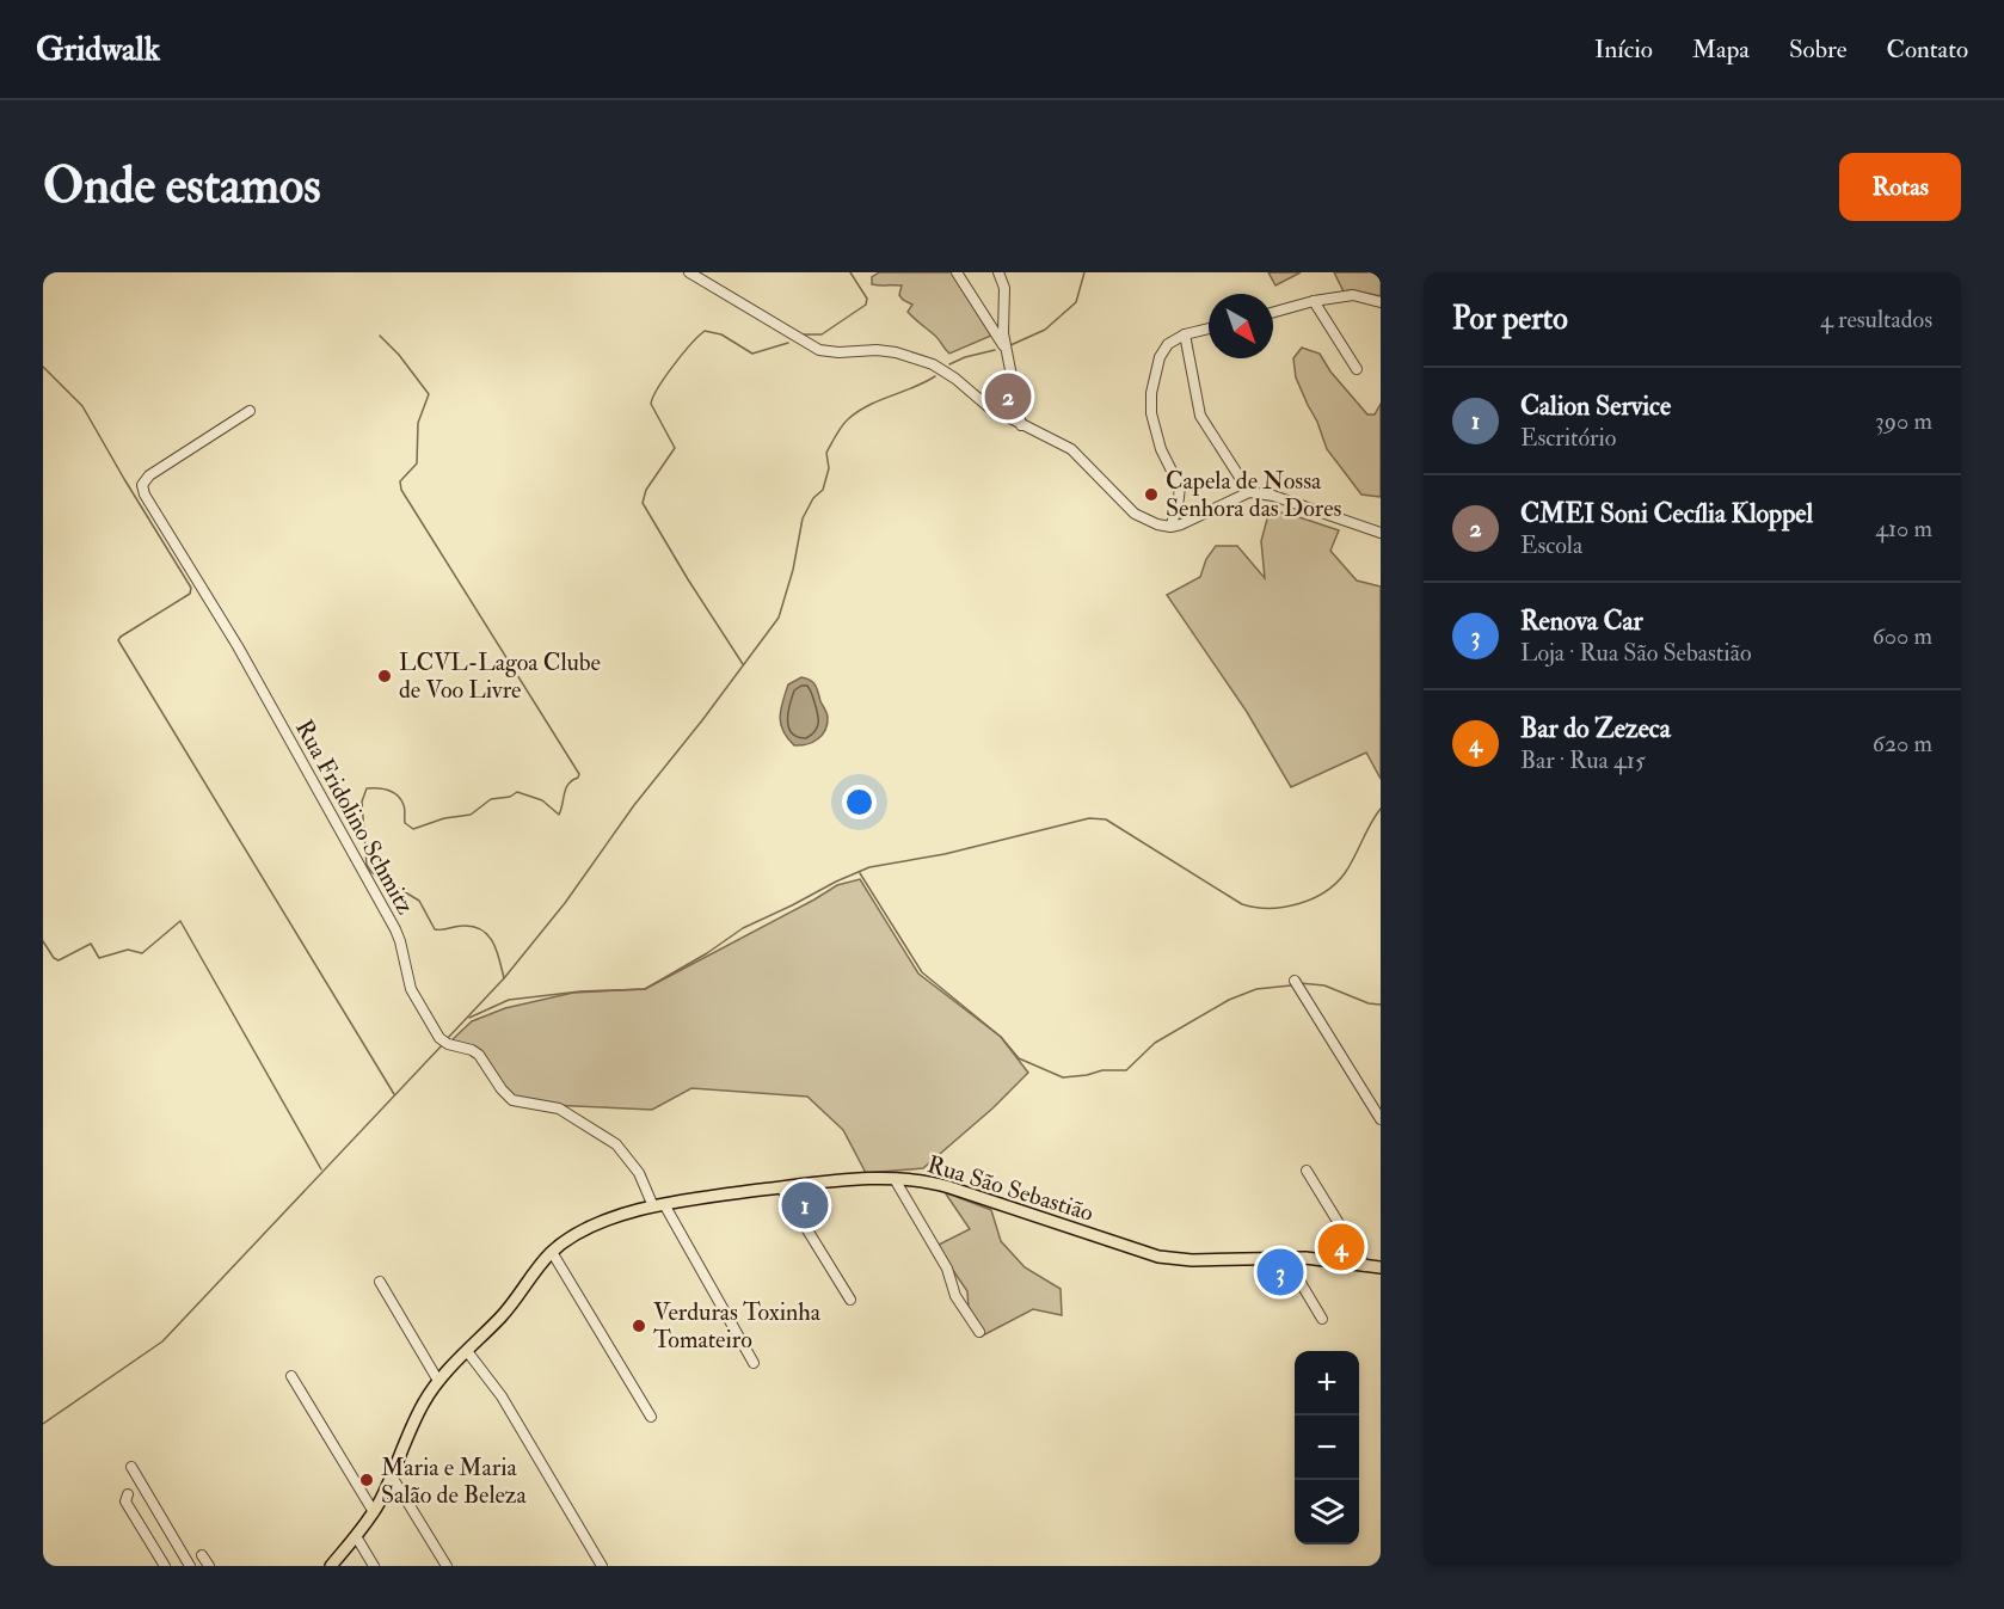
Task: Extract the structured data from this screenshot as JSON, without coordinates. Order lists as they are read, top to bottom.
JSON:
{
  "streets": {
    "main road": ["Rua São Sebastião"],
    "street": ["Rua Fridolino Schmitz"]
  },
  "crossings": [
    ["Rua Fridolino Schmitz", "Rua São Sebastião"]
  ],
  "places": [
    "Capela de Nossa Senhora das Dores",
    "LCVL-Lagoa Clube de Voo Livre",
    "Verduras Toxinha Tomateiro",
    "Maria e Maria Salão de Beleza"
  ],
  "north": "bottom right",
  "page": {
    "header": "Gridwalk",
    "nav": [
      "Início",
      "Mapa",
      "Sobre",
      "Contato"
    ],
    "buttons": "Rotas",
    "title": "Onde estamos",
    "heading": ["Por perto", "4 resultados"],
    "list": [
      {
        "mark": "1",
        "name": "Calion Service",
        "note": "Escritório",
        "value": "390 m"
      },
      {
        "mark": "2",
        "name": "CMEI Soni Cecília Kloppel",
        "note": "Escola",
        "value": "410 m"
      },
      {
        "mark": "3",
        "name": "Renova Car",
        "note": "Loja · Rua São Sebastião",
        "value": "600 m"
      },
      {
        "mark": "4",
        "name": "Bar do Zezeca",
        "note": "Bar · Rua 415",
        "value": "620 m"
      }
    ],
    "pins": [
      "2",
      "1",
      "4",
      "3"
    ],
    "map_buttons": ["+", "−"]
  }
}
